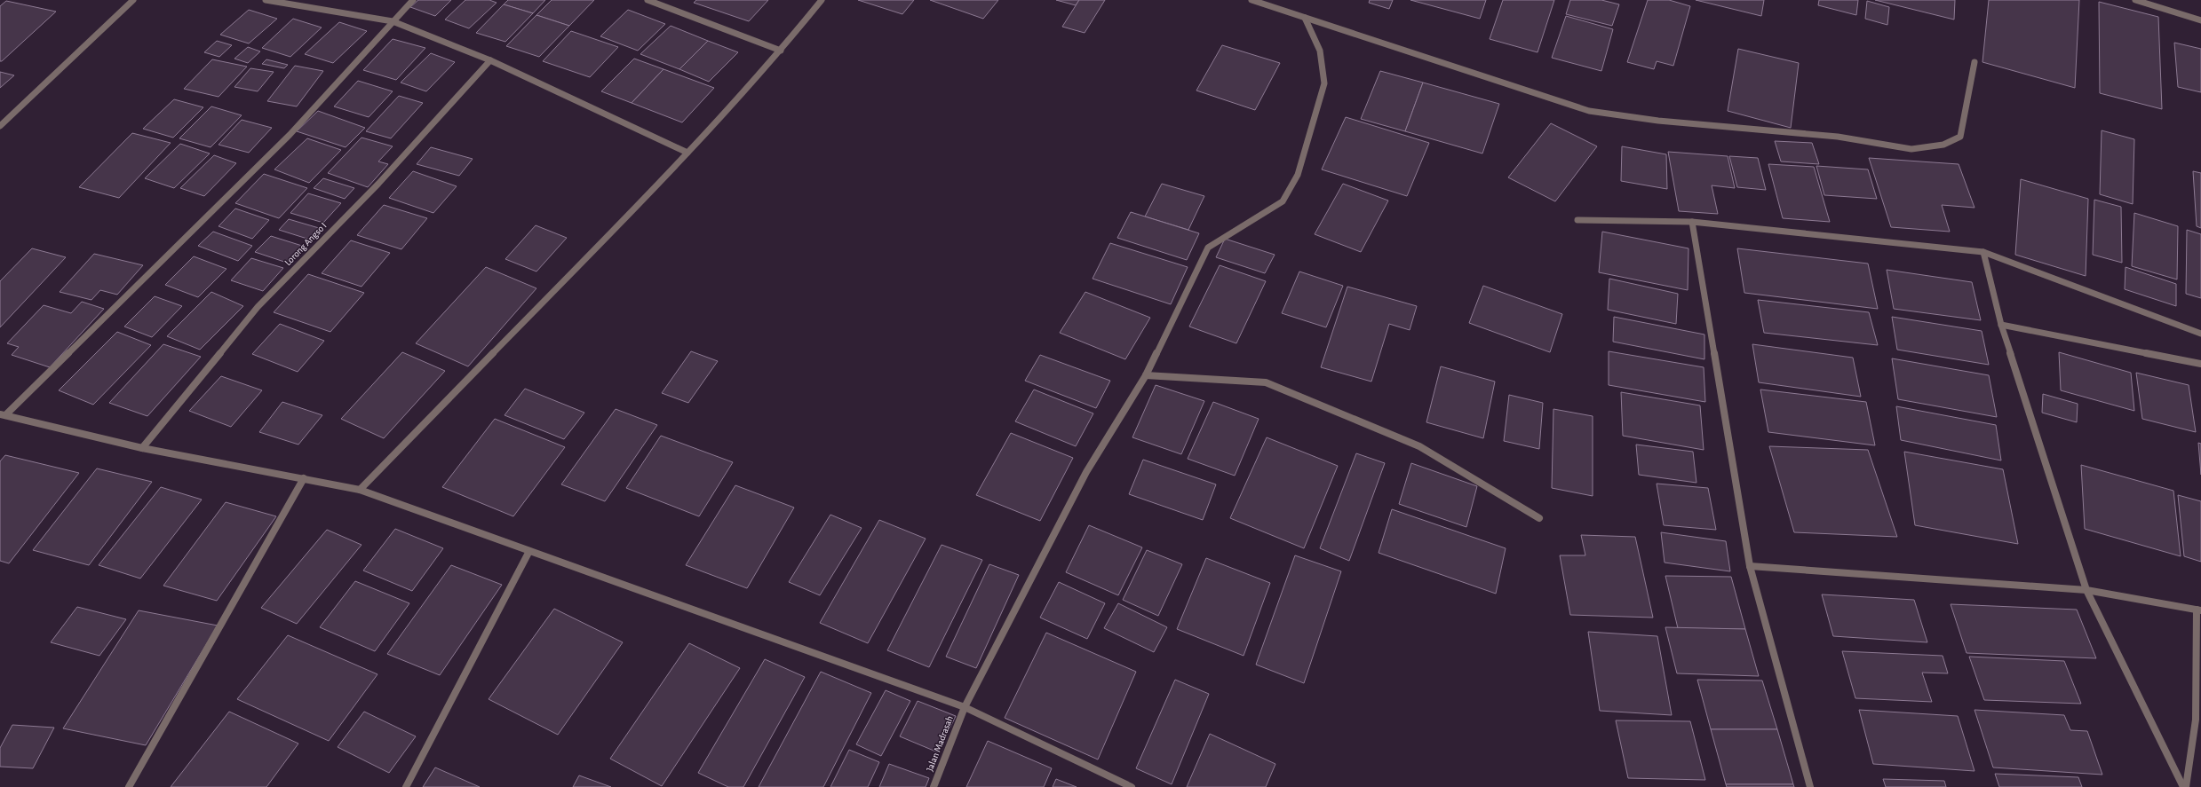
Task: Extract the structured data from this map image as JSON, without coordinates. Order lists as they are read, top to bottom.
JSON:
{
  "streets": {
    "street": ["Lorong Angso I", "Jalan Madrasah"]
  }
}
